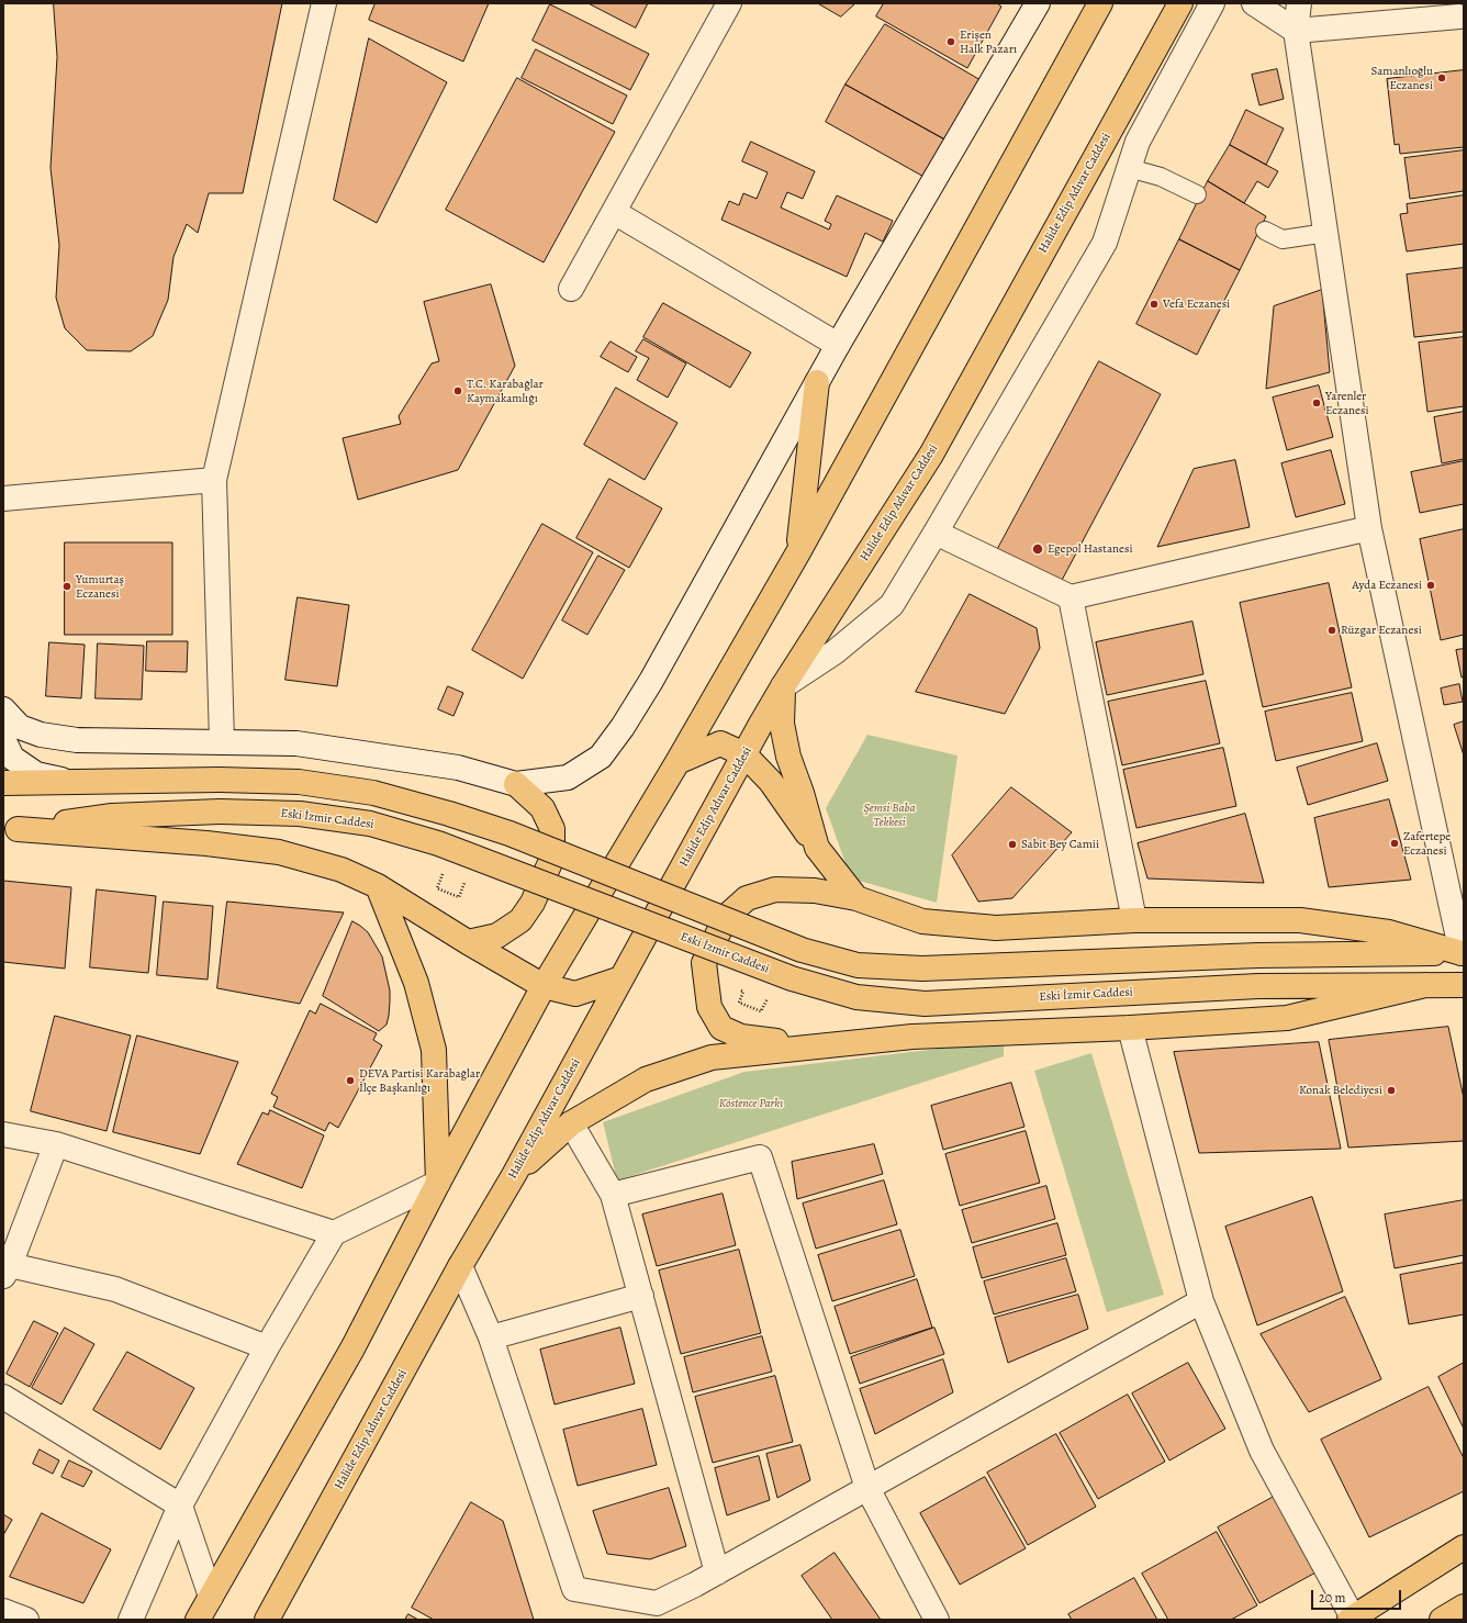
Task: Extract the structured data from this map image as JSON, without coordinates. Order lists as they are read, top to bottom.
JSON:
{
  "streets": {
    "main road": ["Halide Edip Adıvar Caddesi", "Eski İzmir Caddesi"]
  },
  "parks": ["Şemsi Baba Tekkesi", "Köstence Parkı"],
  "places": [
    "Erişen Halk Pazarı",
    "Samanlıoğlu Eczanesi",
    "Vefa Eczanesi",
    "T.C. Karabağlar Kaymakamlığı",
    "Yarenler Eczanesi",
    "Egepol Hastanesi",
    "Ayda Eczanesi",
    "Yumurtaş Eczanesi",
    "Rüzgar Eczanesi",
    "Zafertepe Eczanesi",
    "Sabit Bey Camii",
    "DEVA Partisi Karabağlar İlçe Başkanlığı",
    "Konak Belediyesi"
  ],
  "scale_bar": "20 m"
}
